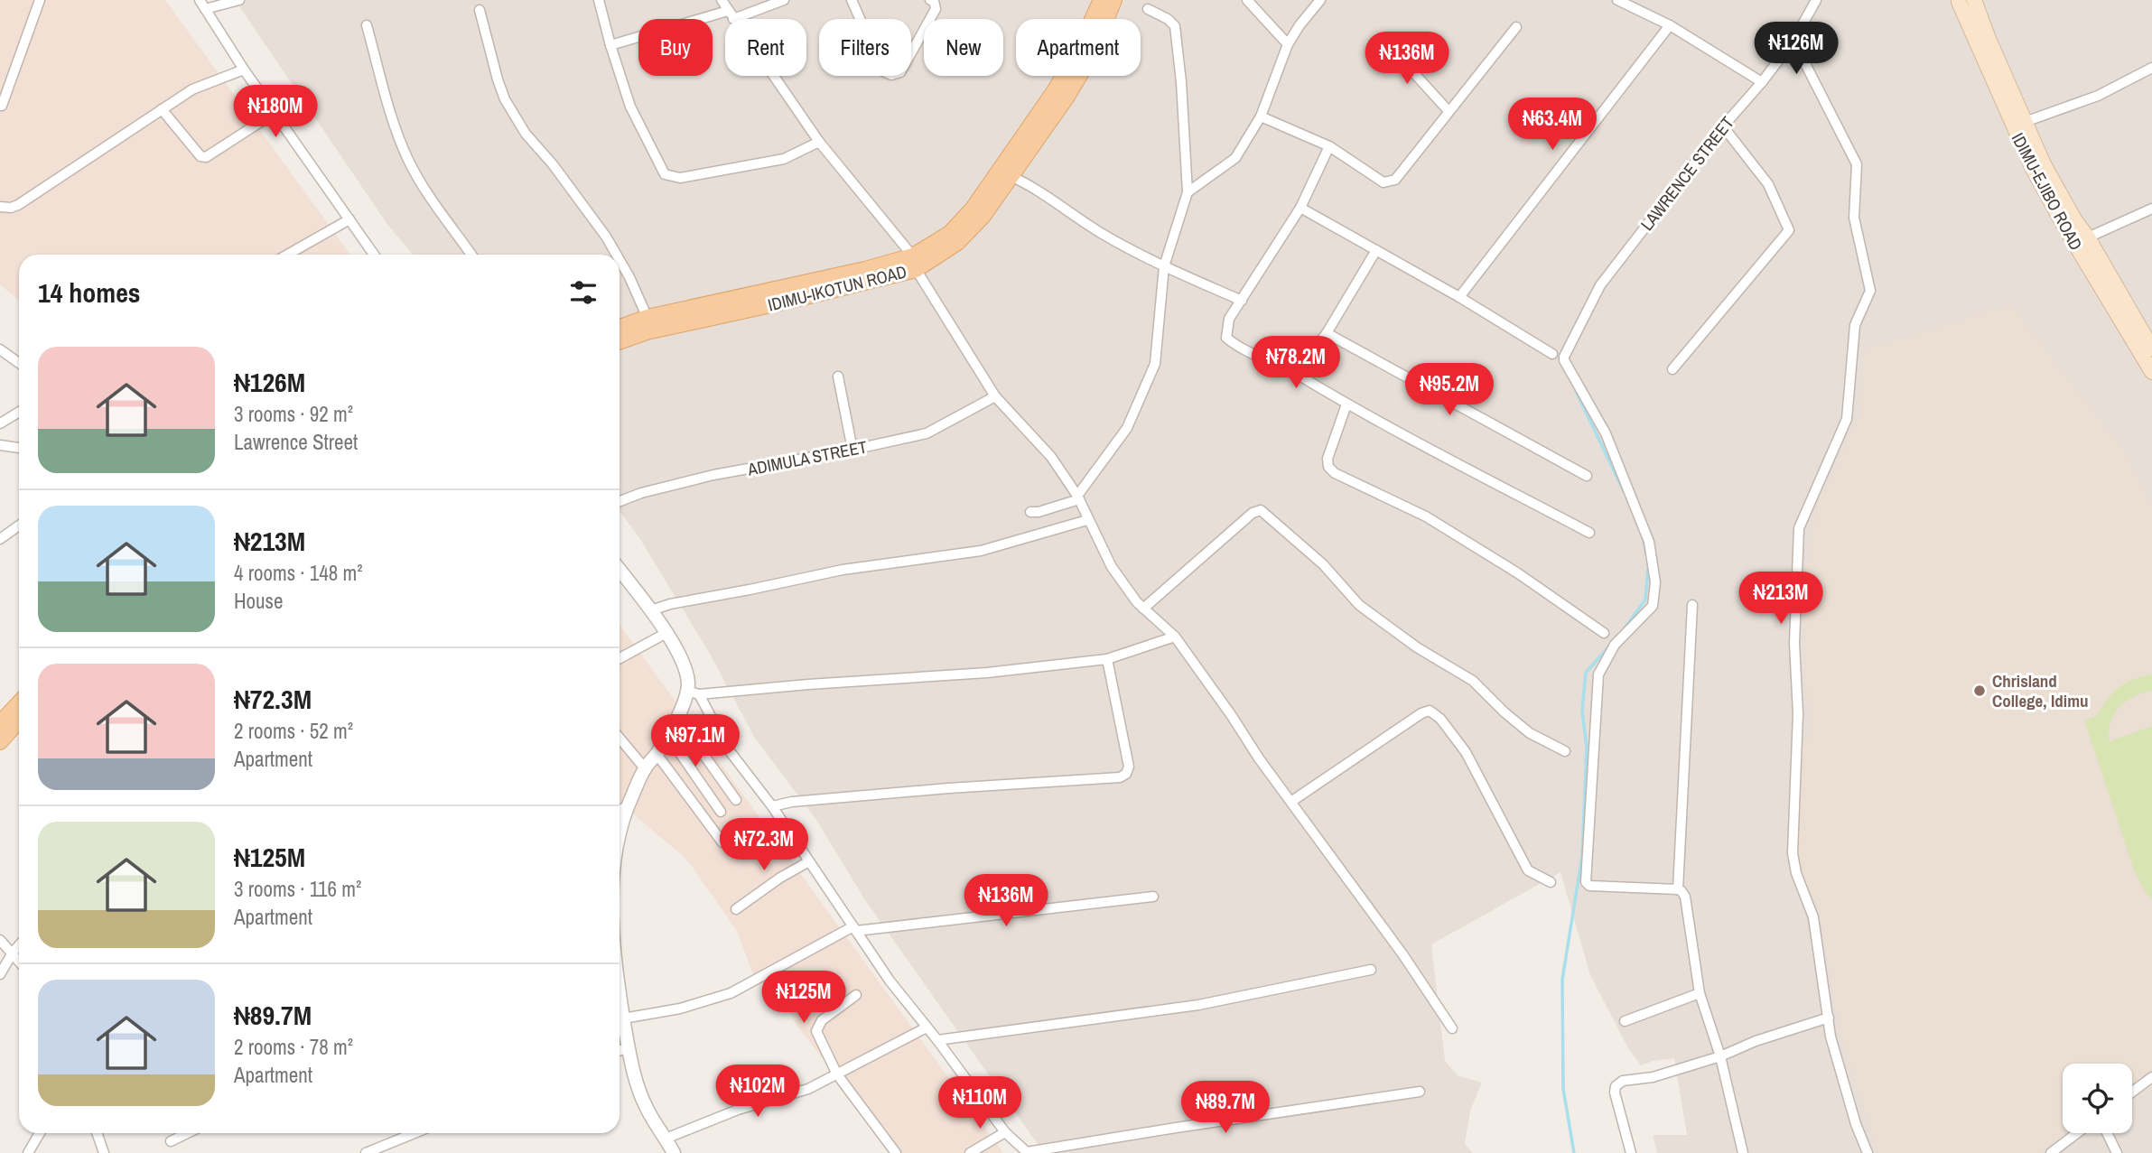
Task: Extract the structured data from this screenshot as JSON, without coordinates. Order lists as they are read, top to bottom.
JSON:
{
  "streets": {
    "main road": ["IDIMU-EJIBO ROAD", "IDIMU-IKOTUN ROAD"],
    "street": ["LAWRENCE STREET", "ADIMULA STREET"]
  },
  "places": ["Chrisland College, Idimu"],
  "page": {
    "chip": [
      "Buy",
      "Rent",
      "Filters",
      "New",
      "Apartment"
    ],
    "price": [
      "₦126M",
      "₦136M",
      "₦180M",
      "₦63.4M",
      "₦78.2M",
      "₦95.2M",
      "₦213M",
      "₦97.1M",
      "₦72.3M",
      "₦136M",
      "₦125M",
      "₦102M",
      "₦110M",
      "₦89.7M"
    ],
    "heading": "14 homes",
    "list": [
      {
        "name": "₦126M",
        "note": "3 rooms · 92 m² · Lawrence Street"
      },
      {
        "name": "₦213M",
        "note": "4 rooms · 148 m² · House"
      },
      {
        "name": "₦72.3M",
        "note": "2 rooms · 52 m² · Apartment"
      },
      {
        "name": "₦125M",
        "note": "3 rooms · 116 m² · Apartment"
      },
      {
        "name": "₦89.7M",
        "note": "2 rooms · 78 m² · Apartment"
      }
    ]
  }
}
